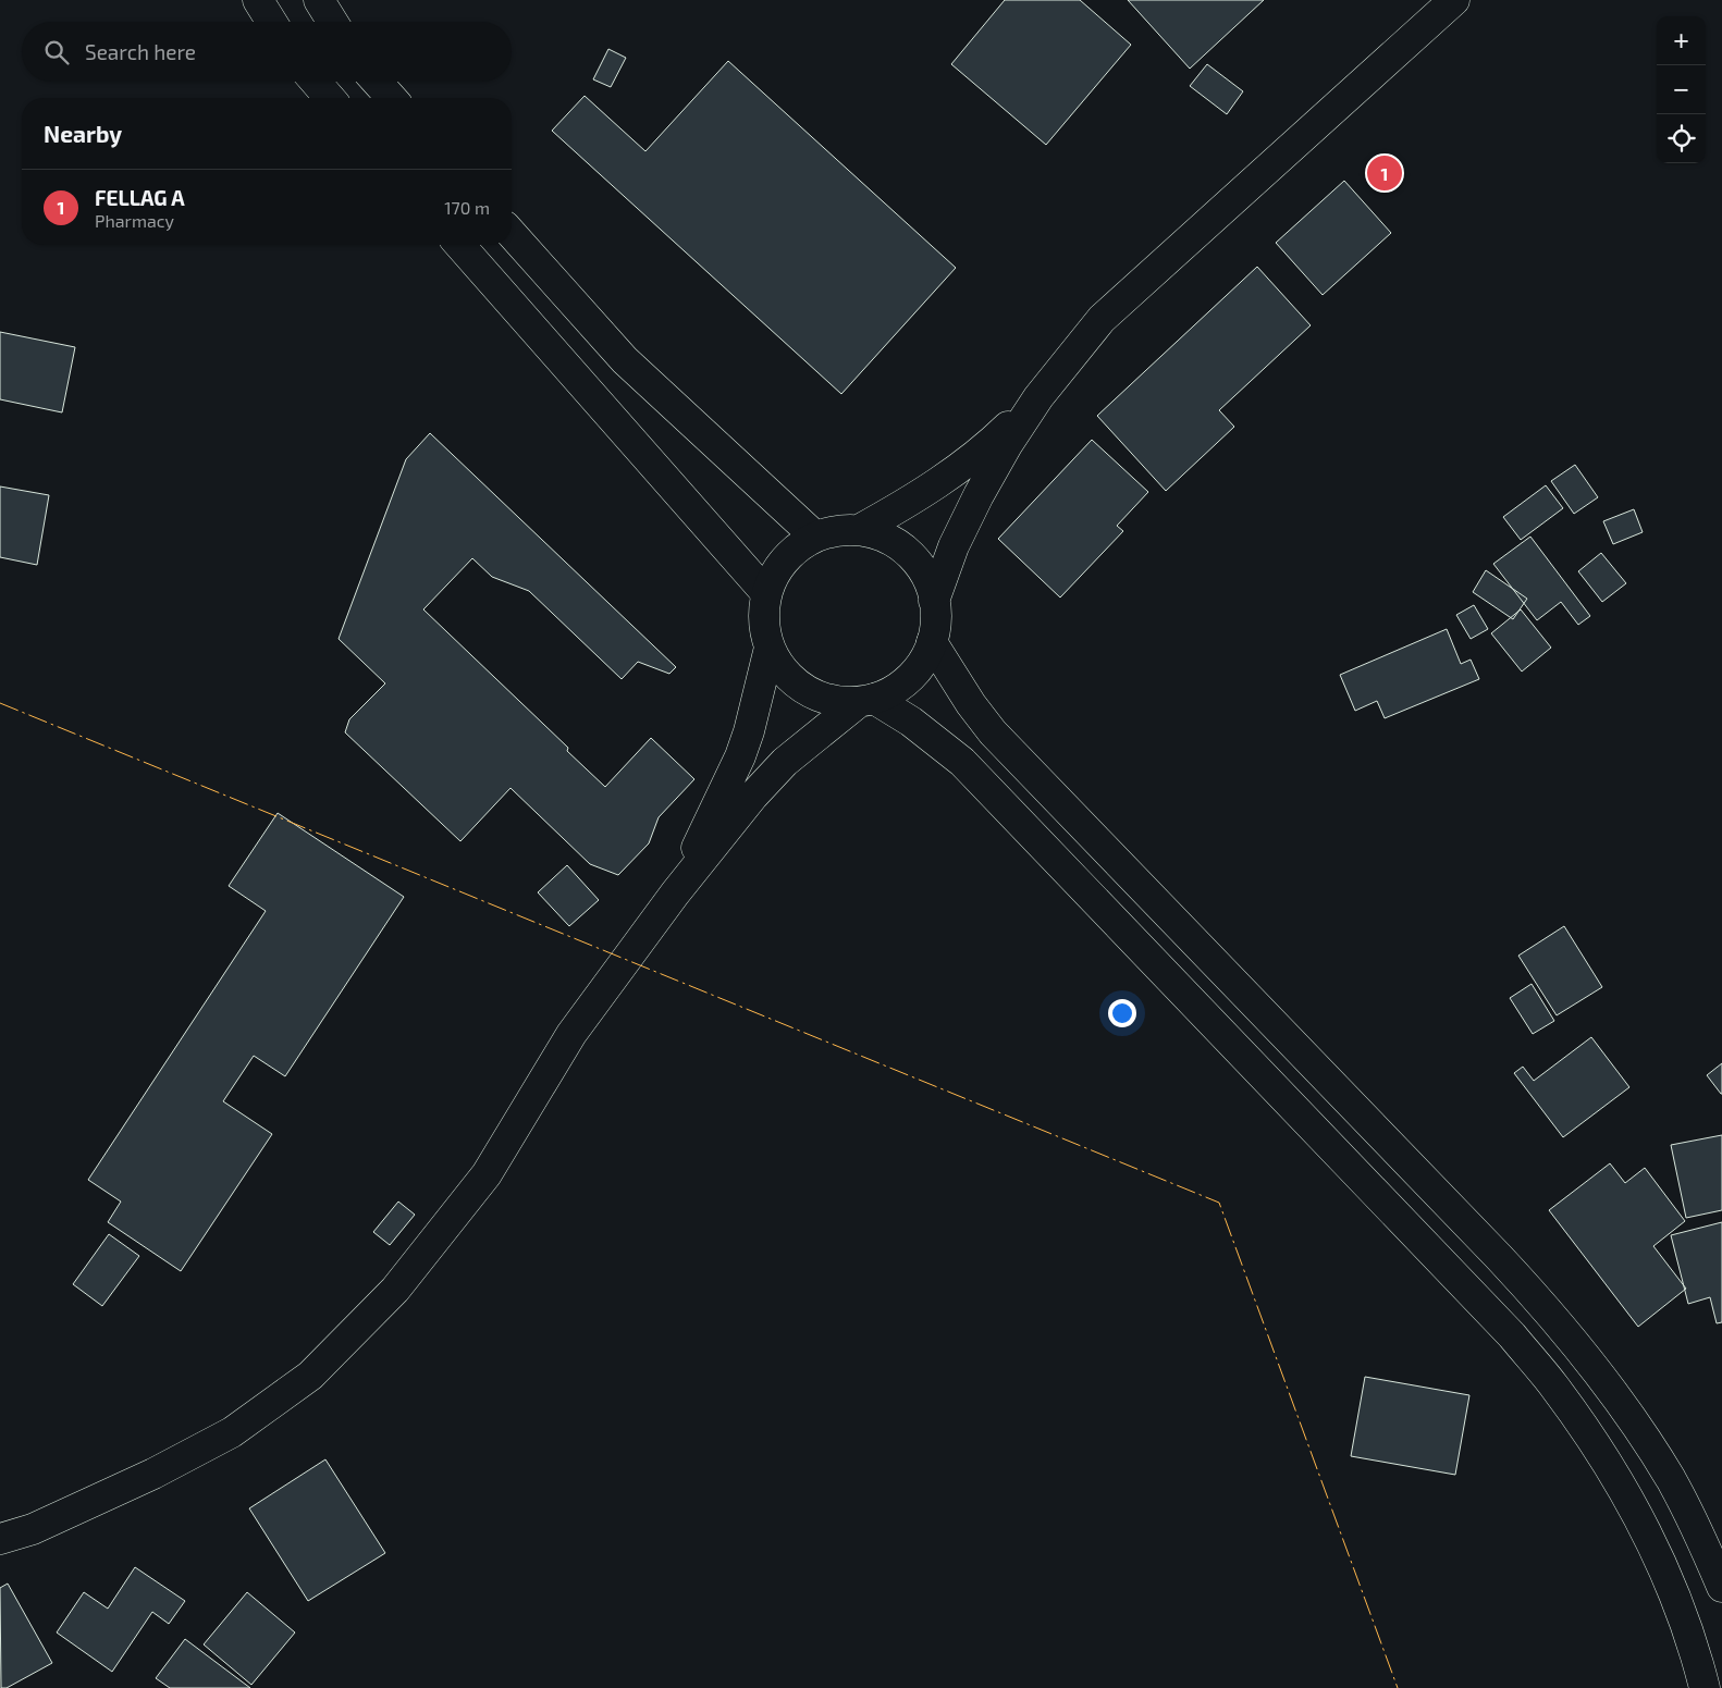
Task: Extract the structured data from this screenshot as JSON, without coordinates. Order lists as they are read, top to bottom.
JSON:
{
  "page": {
    "map_buttons": ["+", "−"],
    "search": "Search here",
    "heading": "Nearby",
    "pins": "1",
    "list": [
      {
        "mark": "1",
        "name": "FELLAG A",
        "note": "Pharmacy",
        "value": "170 m"
      }
    ]
  }
}
